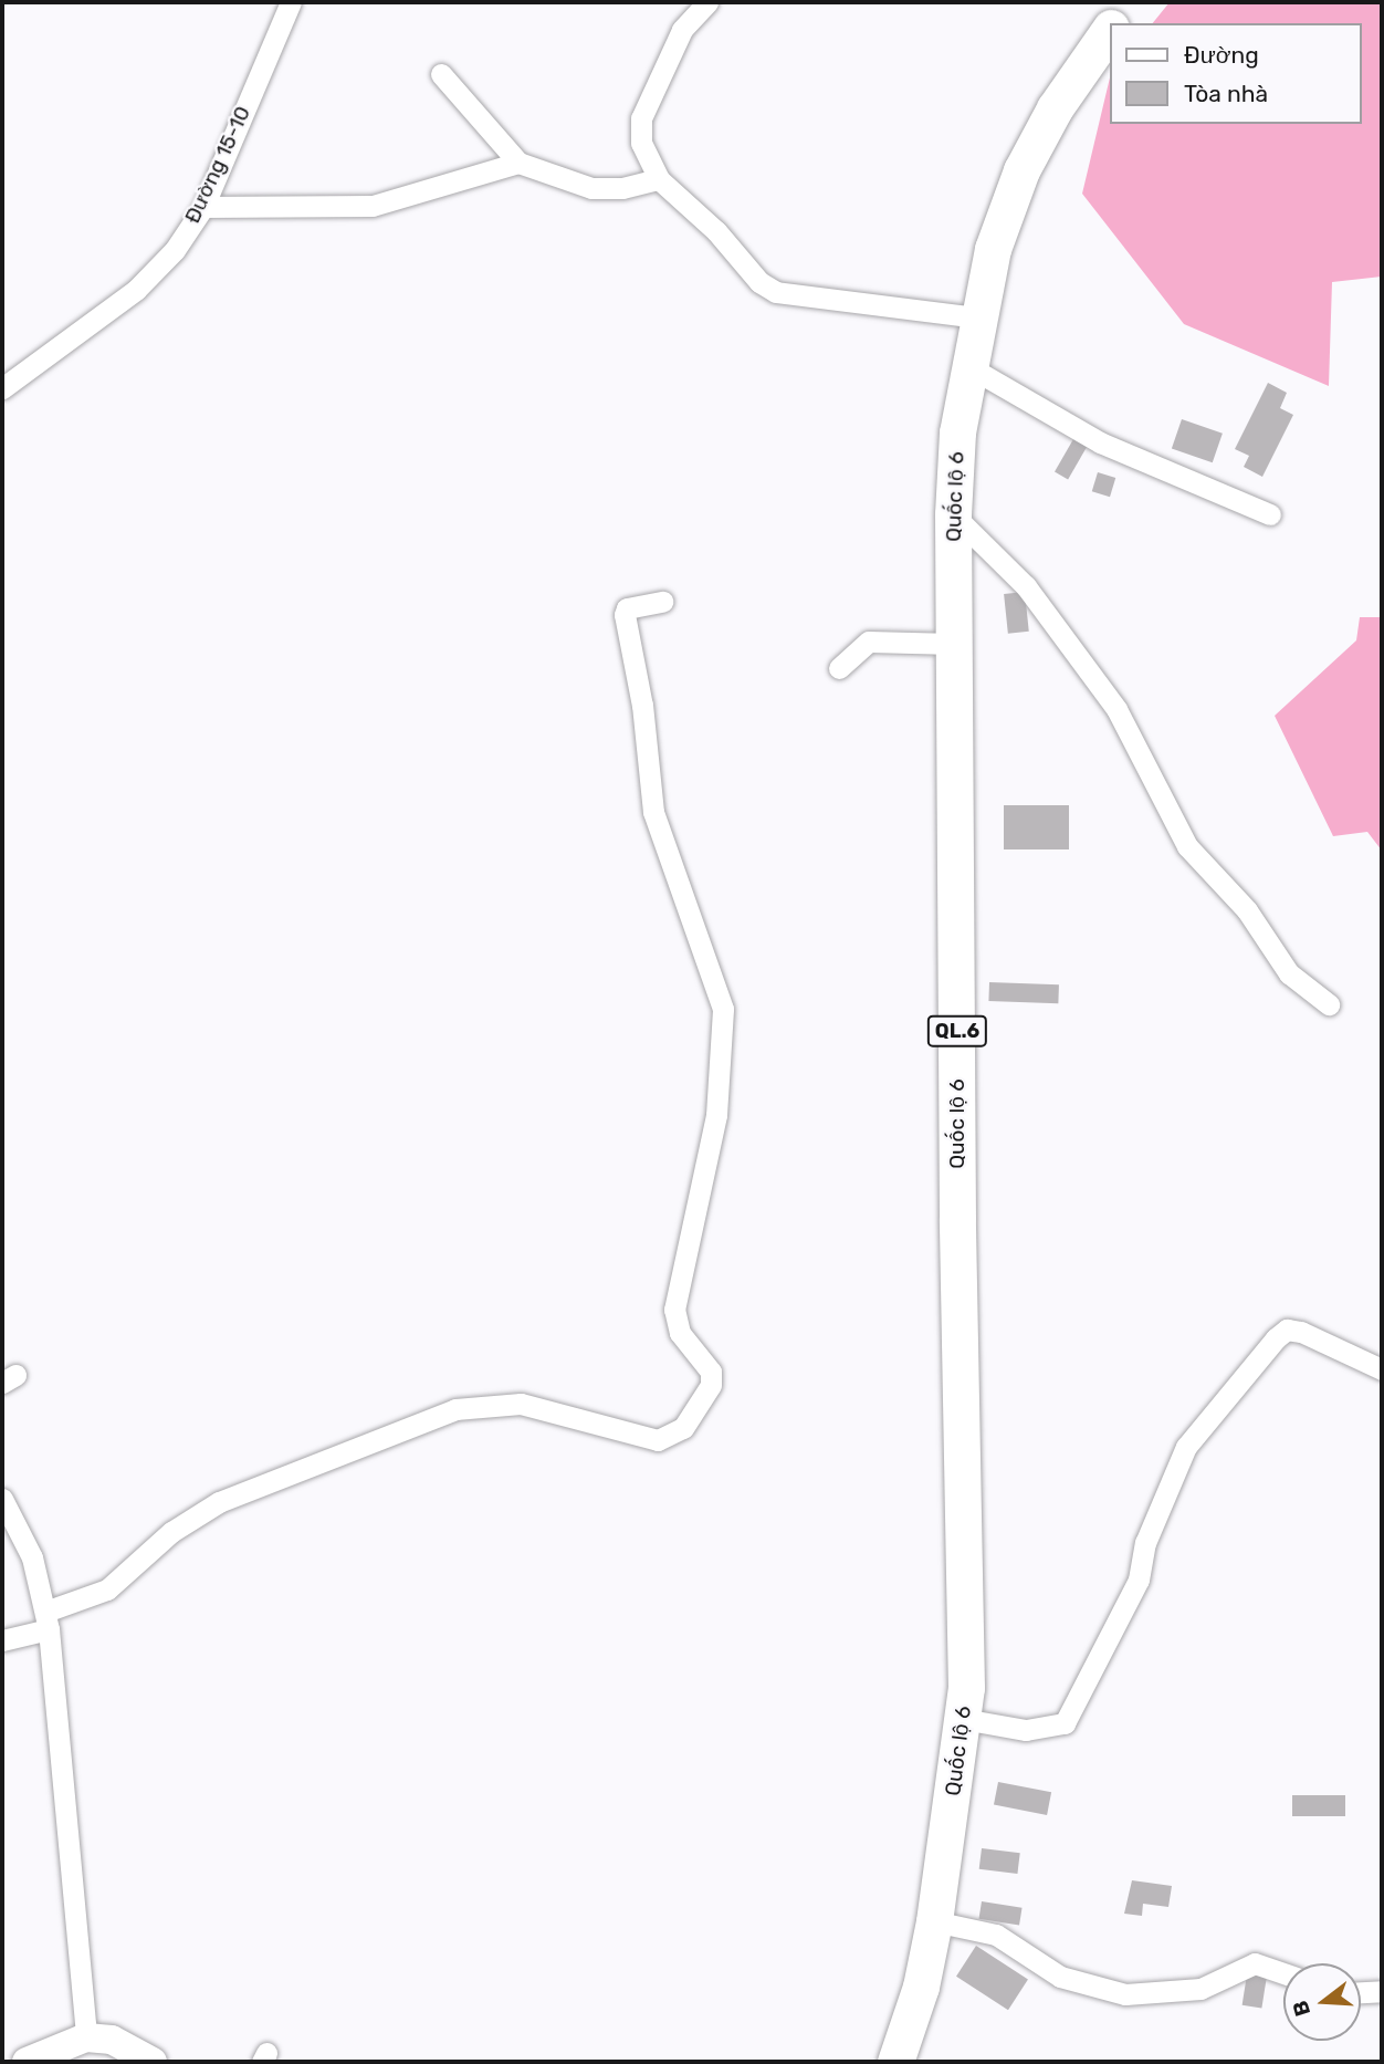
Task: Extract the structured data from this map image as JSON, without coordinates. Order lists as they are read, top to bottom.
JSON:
{
  "streets": {
    "highway": ["Quốc lộ 6", "QL.6"],
    "street": ["Đường 15-10"]
  },
  "legend": ["Đường", "Tòa nhà"],
  "north": "left"
}
